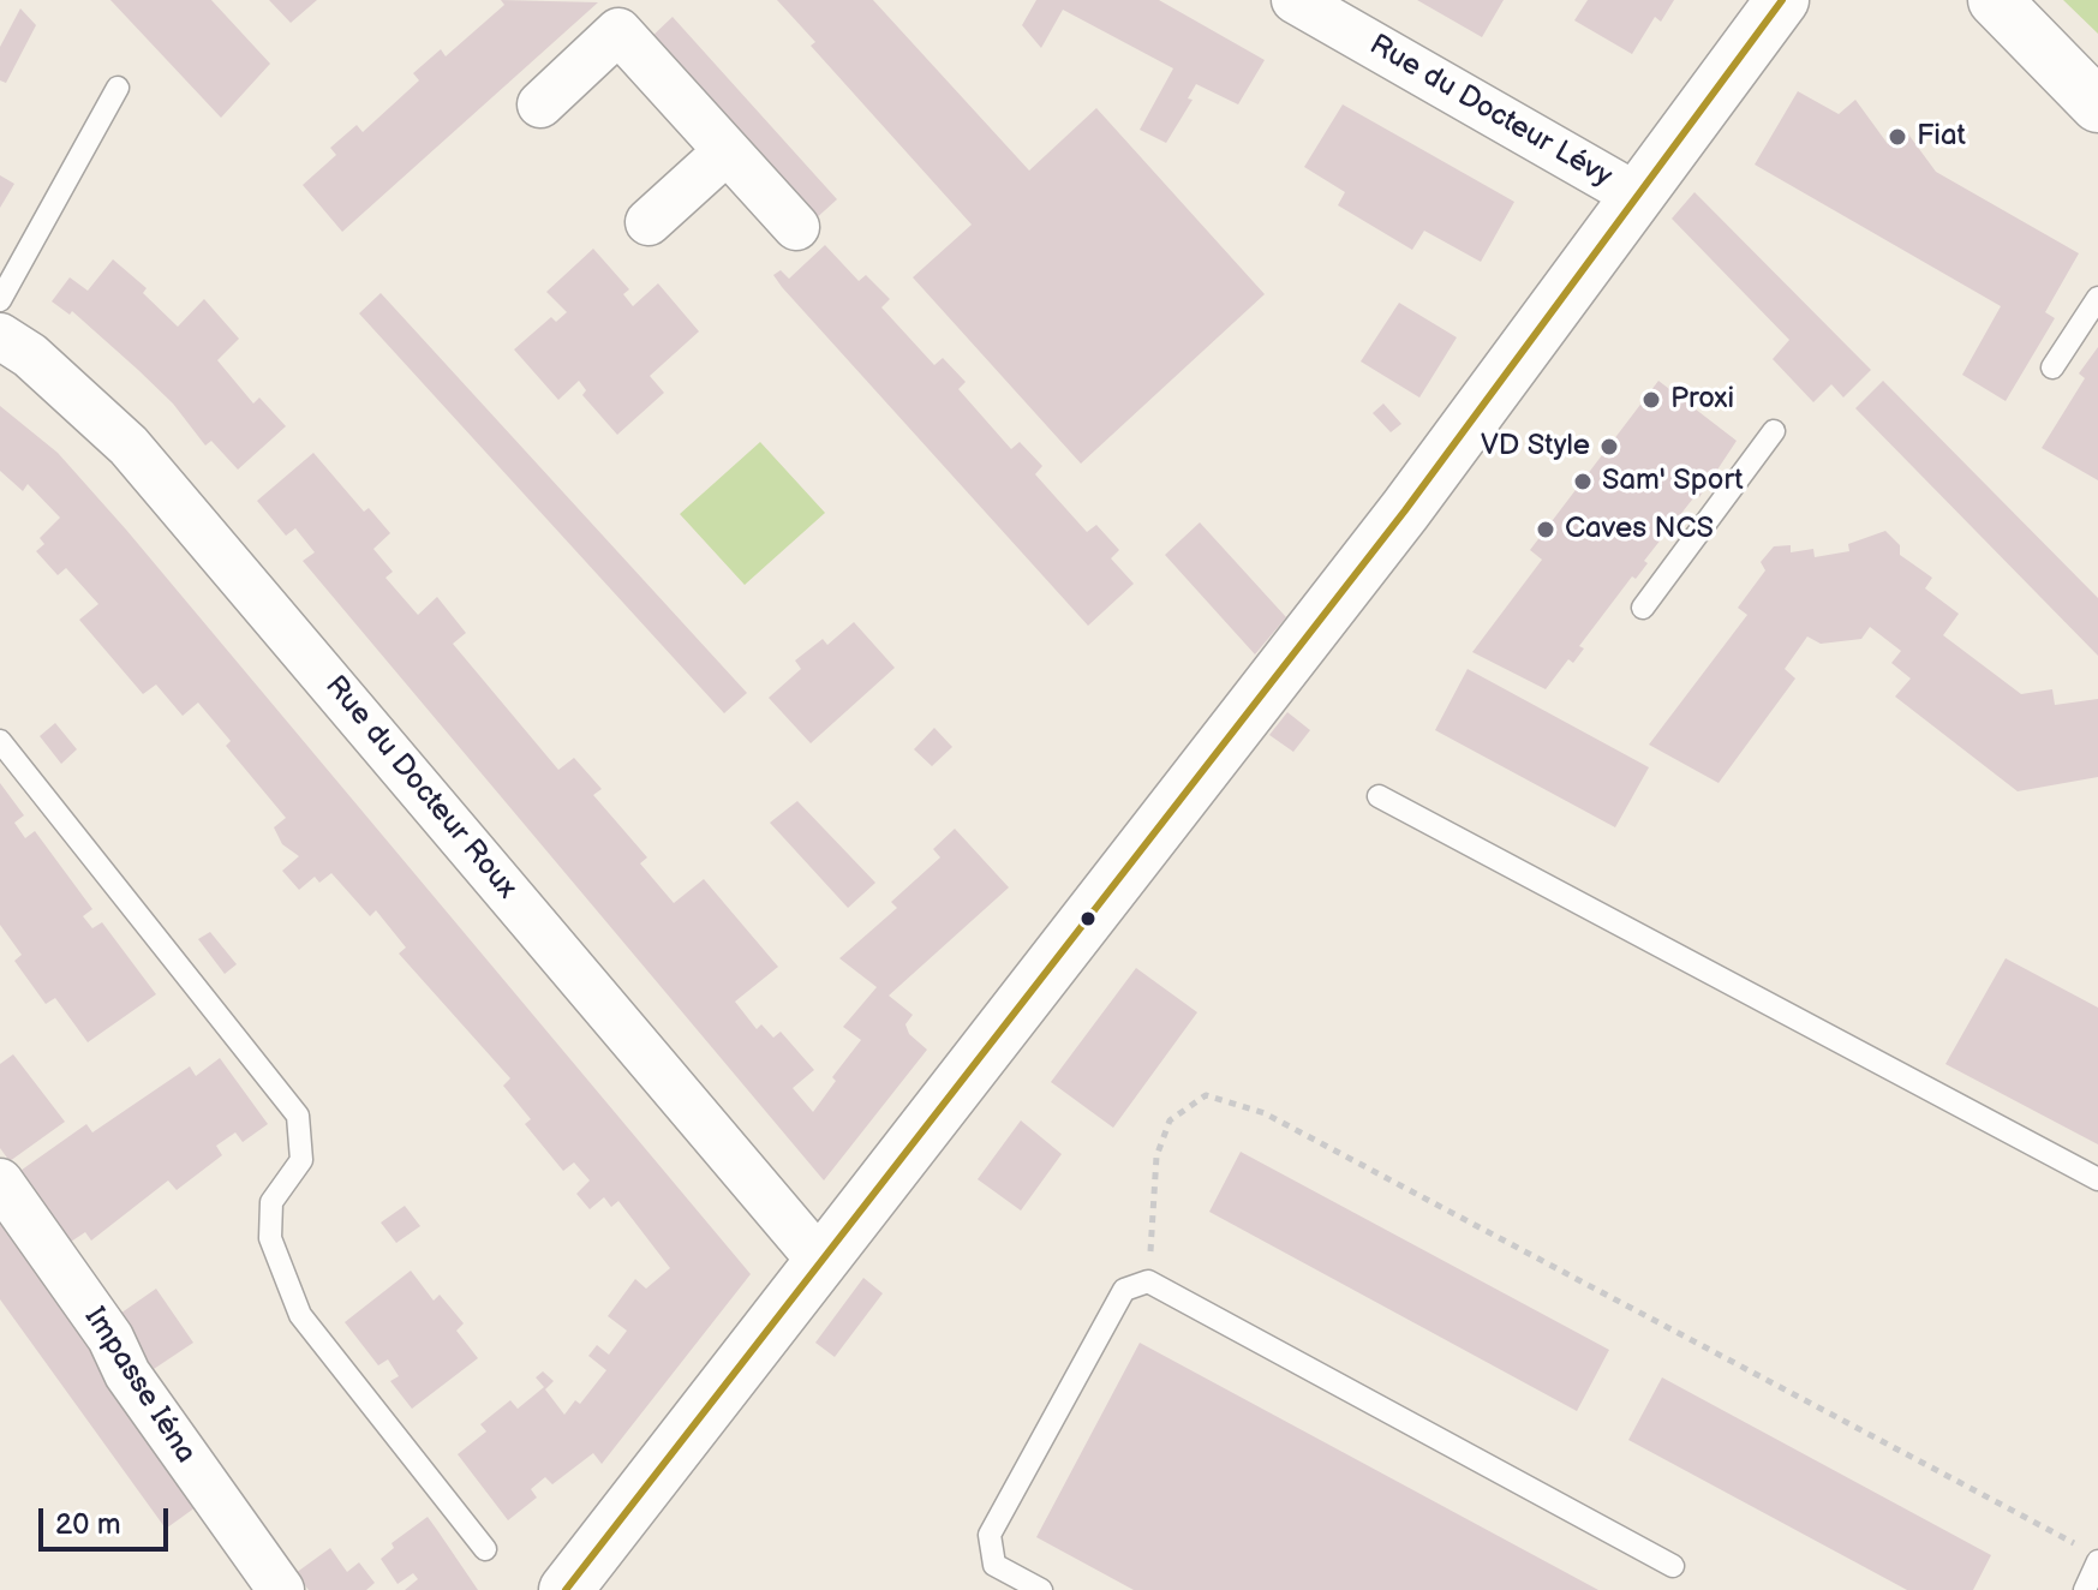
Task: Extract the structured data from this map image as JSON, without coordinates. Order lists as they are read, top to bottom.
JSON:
{
  "streets": {
    "street": ["Rue du Docteur Lévy", "Rue du Docteur Roux", "Impasse Iéna"]
  },
  "places": [
    "Fiat",
    "Proxi",
    "VD Style",
    "Sam' Sport",
    "Caves NCS"
  ],
  "scale_bar": "20 m"
}
